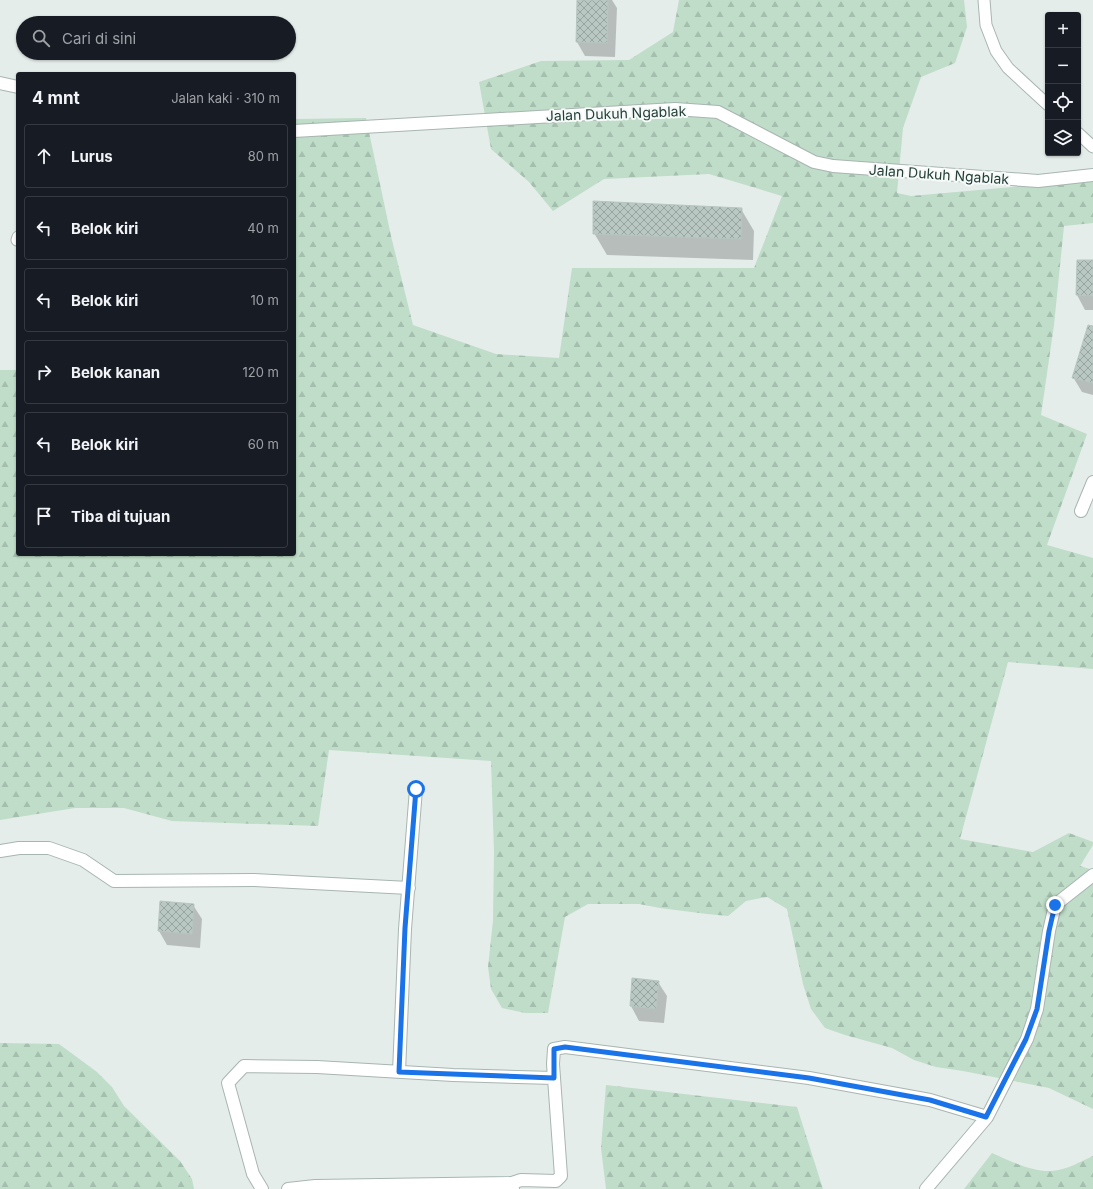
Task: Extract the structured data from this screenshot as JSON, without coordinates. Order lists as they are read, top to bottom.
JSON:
{
  "streets": {
    "street": ["Jalan Dukuh Ngablak"]
  },
  "page": {
    "map_buttons": ["+", "−"],
    "search": "Cari di sini",
    "heading": ["4 mnt", "Jalan kaki · 310 m"],
    "list": [
      ["Lurus", "80 m"],
      ["Belok kiri", "40 m"],
      ["Belok kiri", "10 m"],
      ["Belok kanan", "120 m"],
      ["Belok kiri", "60 m"],
      "Tiba di tujuan"
    ]
  }
}
